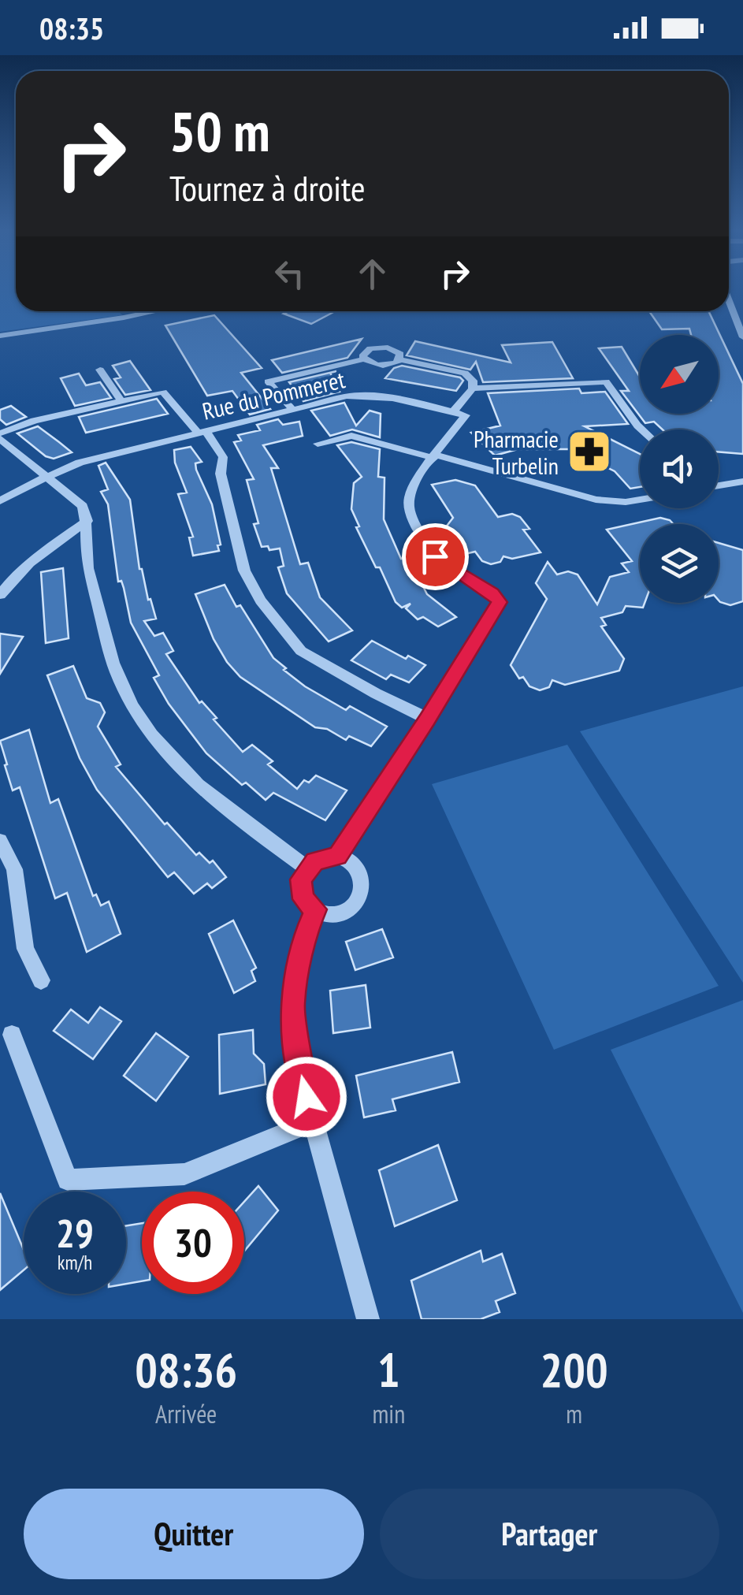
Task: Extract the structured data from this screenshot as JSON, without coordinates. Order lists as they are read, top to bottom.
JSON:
{
  "streets": {
    "street": ["Rue du Pommeret"]
  },
  "places": {
    "pharmacy": ["Pharmacie Turbelin"]
  },
  "north": "bottom left",
  "page": {
    "status": "08:35",
    "turn": ["50 m", "Tournez à droite"],
    "speed": "29 km/h",
    "limit": "30",
    "eta": [
      "08:36",
      "Arrivée",
      "1",
      "min",
      "200",
      "m"
    ],
    "buttons": ["Quitter", "Partager"]
  }
}
